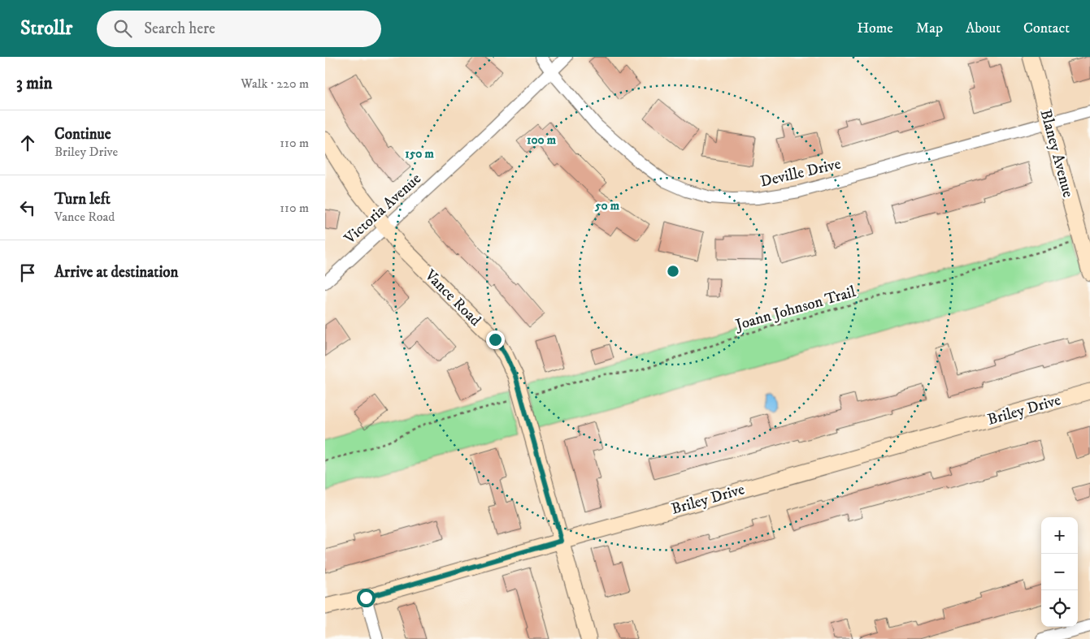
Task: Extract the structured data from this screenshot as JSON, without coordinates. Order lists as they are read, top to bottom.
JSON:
{
  "streets": {
    "street": [
      "Blaney Avenue",
      "Deville Drive",
      "Victoria Avenue",
      "Vance Road",
      "Briley Drive"
    ],
    "path": ["Joann Johnson Trail"]
  },
  "crossings": [
    ["Blaney Avenue", "Deville Drive"],
    ["Deville Drive", "Victoria Avenue"],
    ["Victoria Avenue", "Vance Road"],
    ["Vance Road", "Briley Drive"]
  ],
  "page": {
    "header": "Strollr",
    "search": "Search here",
    "nav": [
      "Home",
      "Map",
      "About",
      "Contact"
    ],
    "heading": ["3 min", "Walk · 220 m"],
    "list": [
      ["Continue", "Briley Drive", "110 m"],
      ["Turn left", "Vance Road", "110 m"],
      "Arrive at destination"
    ],
    "map_buttons": ["+", "−"]
  },
  "rings": ["100 m", "150 m", "50 m"]
}
